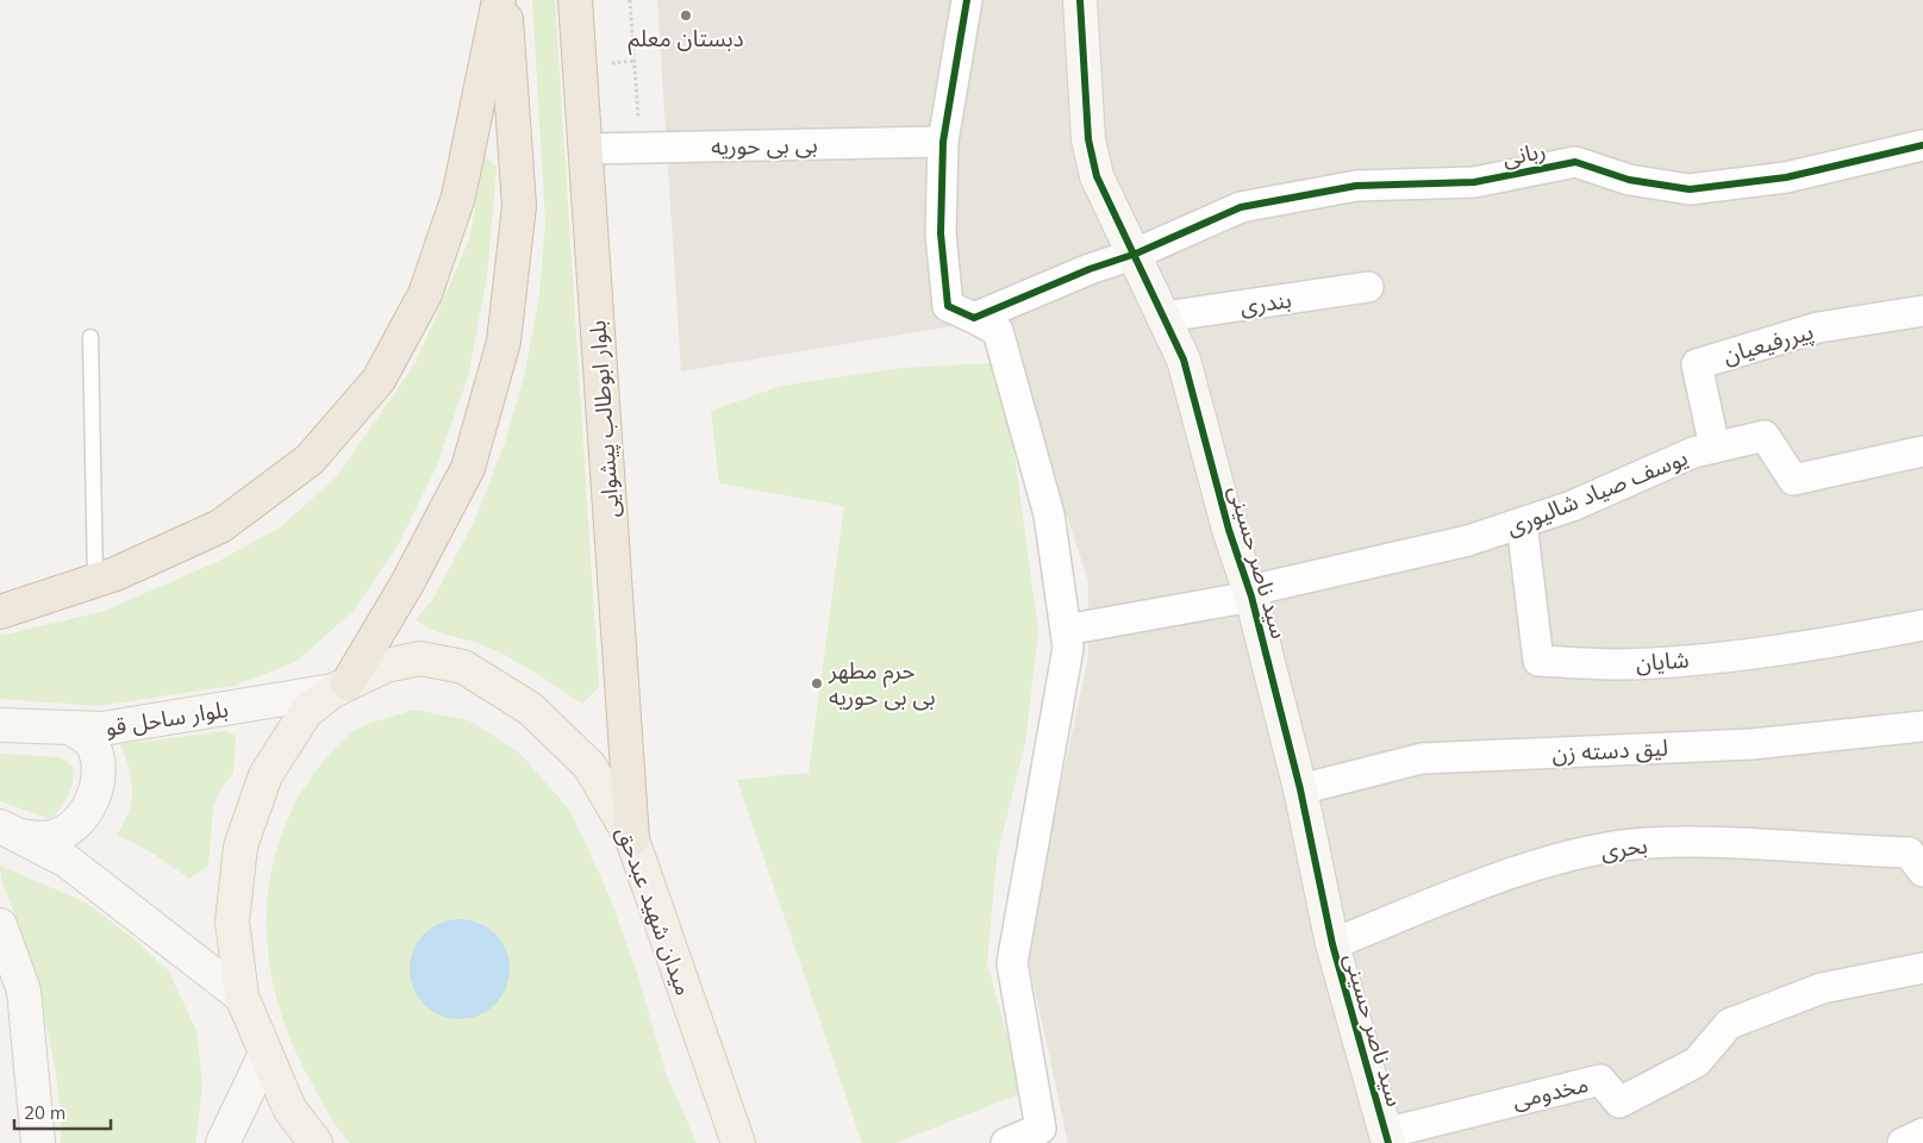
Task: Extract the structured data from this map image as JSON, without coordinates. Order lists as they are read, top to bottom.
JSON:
{
  "streets": {
    "highway": ["بلوار ابوطالب پیشوایی"],
    "main road": ["میدان شهید عبدحق"],
    "street": [
      "بی بی حوریه",
      "ربانی",
      "بندری",
      "پیررفیعیان",
      "یوسف صیاد شالیوری",
      "سید ناصر حسینی",
      "شایان",
      "بلوار ساحل قو",
      "لیق دسته زن",
      "بحری",
      "مخدومی"
    ]
  },
  "crossings": [
    ["بی بی حوریه", "بلوار ابوطالب پیشوایی"],
    ["ربانی", "سید ناصر حسینی"],
    ["بندری", "سید ناصر حسینی"],
    ["پیررفیعیان", "یوسف صیاد شالیوری"],
    ["بلوار ابوطالب پیشوایی", "میدان شهید عبدحق"],
    ["یوسف صیاد شالیوری", "سید ناصر حسینی"],
    ["یوسف صیاد شالیوری", "شایان"],
    ["سید ناصر حسینی", "لیق دسته زن"],
    ["سید ناصر حسینی", "بحری"],
    ["سید ناصر حسینی", "مخدومی"],
    ["بلوار ساحل قو", "میدان شهید عبدحق"]
  ],
  "places": ["دبستان معلم", "حرم مطهر بی بی حوریه"],
  "scale_bar": "20 m"
}
